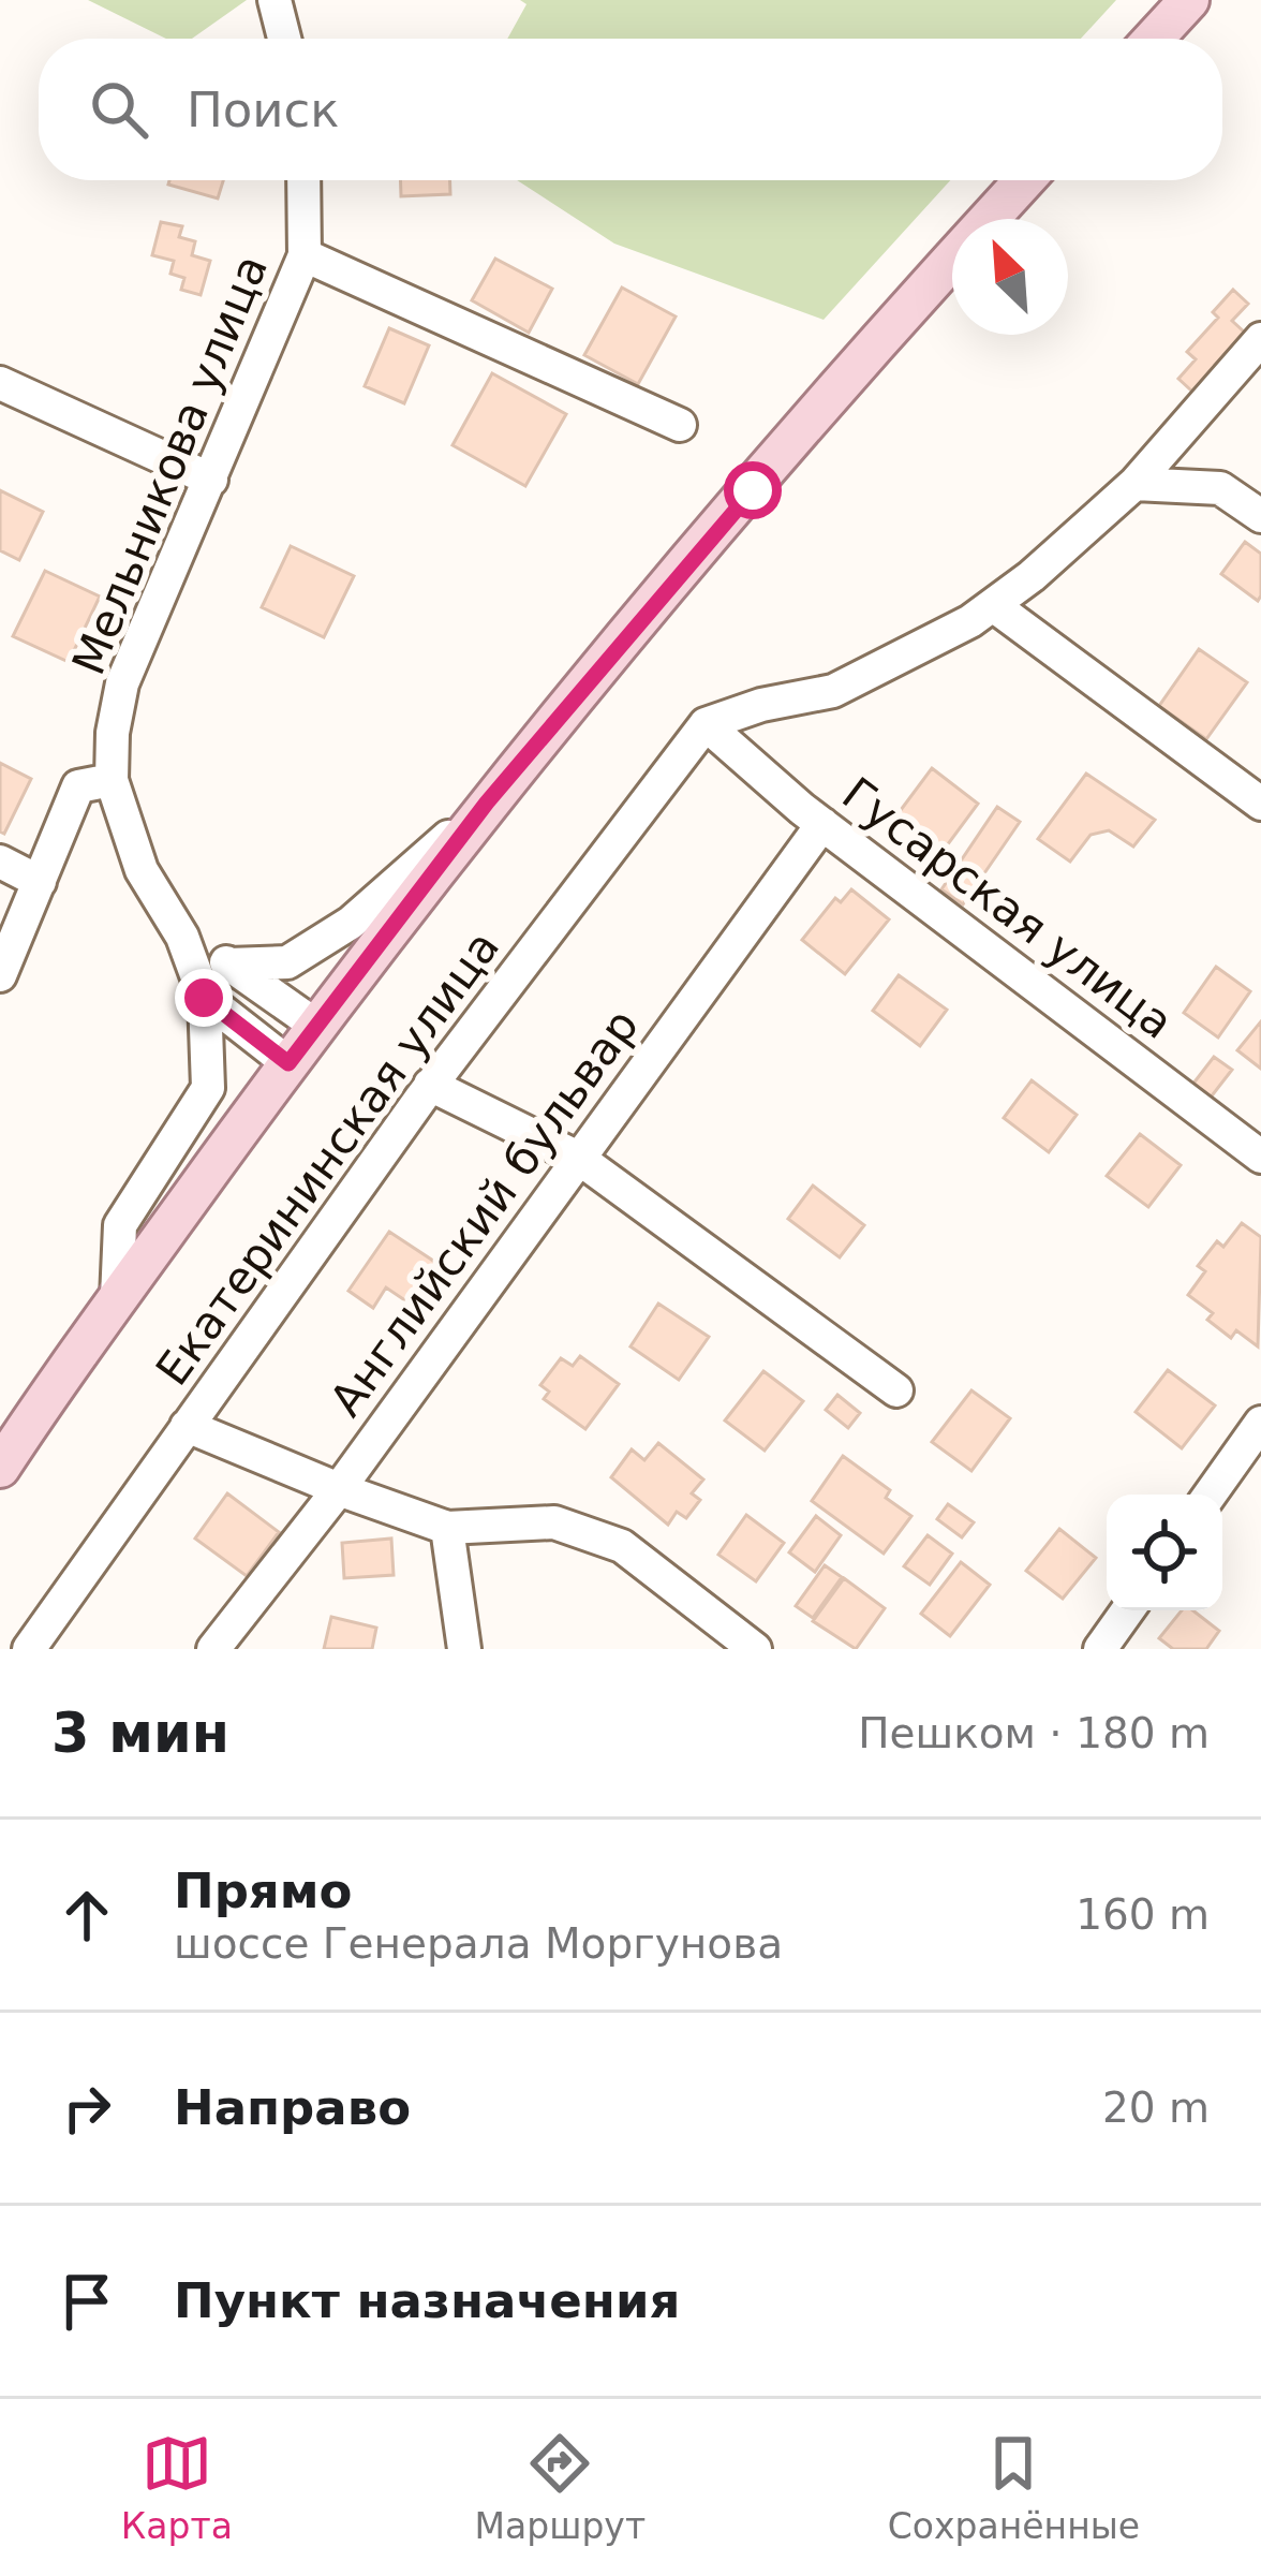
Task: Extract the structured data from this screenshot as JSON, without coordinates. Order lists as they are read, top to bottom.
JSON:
{
  "streets": {
    "street": [
      "Мельникова улица",
      "Гусарская улица",
      "Екатерининская улица",
      "Английский бульвар"
    ]
  },
  "crossings": [
    ["Гусарская улица", "Екатерининская улица"],
    ["Гусарская улица", "Английский бульвар"]
  ],
  "north": "top left",
  "page": {
    "search": "Поиск",
    "heading": ["3 мин", "Пешком · 180 m"],
    "list": [
      ["Прямо", "шоссе Генерала Моргунова", "160 m"],
      ["Направо", "20 m"],
      "Пункт назначения"
    ],
    "nav": ["Карта", "Маршрут", "Сохранённые"]
  }
}
